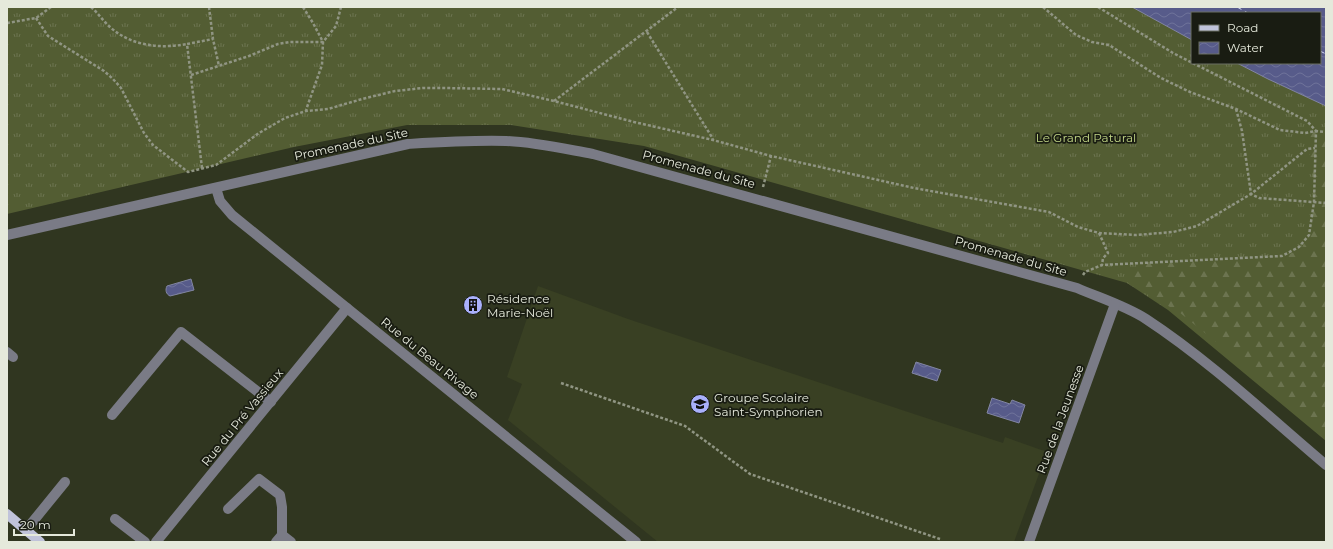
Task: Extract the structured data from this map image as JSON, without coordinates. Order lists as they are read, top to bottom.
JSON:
{
  "streets": {
    "street": [
      "Promenade du Site",
      "Rue du Beau Rivage",
      "Rue du Pré Vassieux",
      "Rue de la Jeunesse"
    ]
  },
  "crossings": [
    ["Promenade du Site", "Rue du Beau Rivage"],
    ["Promenade du Site", "Rue de la Jeunesse"],
    ["Rue du Beau Rivage", "Rue du Pré Vassieux"]
  ],
  "parks": ["Le Grand Patural"],
  "places": {
    "building": ["Résidence Marie-Noël"],
    "school or university": ["Groupe Scolaire Saint-Symphorien"]
  },
  "legend": ["Road", "Water"],
  "scale_bar": "20 m"
}
